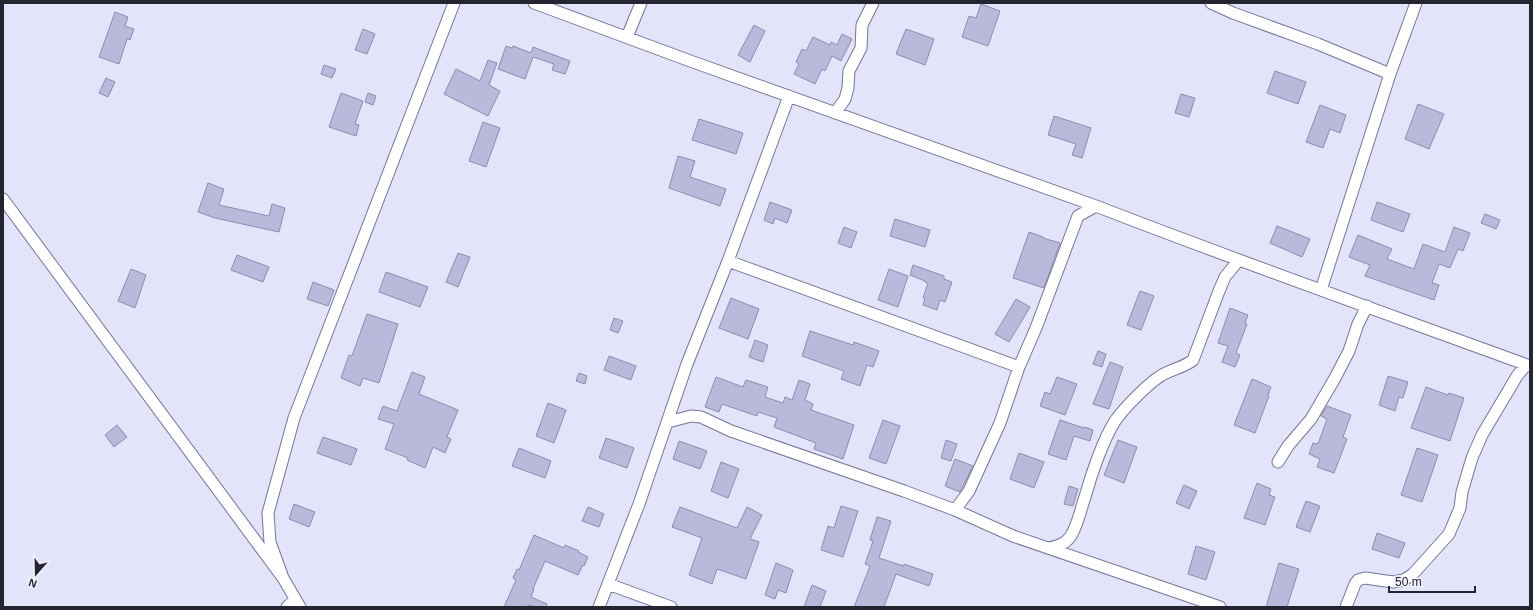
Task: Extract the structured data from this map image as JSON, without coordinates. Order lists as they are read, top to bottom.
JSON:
{
  "scale_bar": "50 m",
  "north": "bottom"
}
